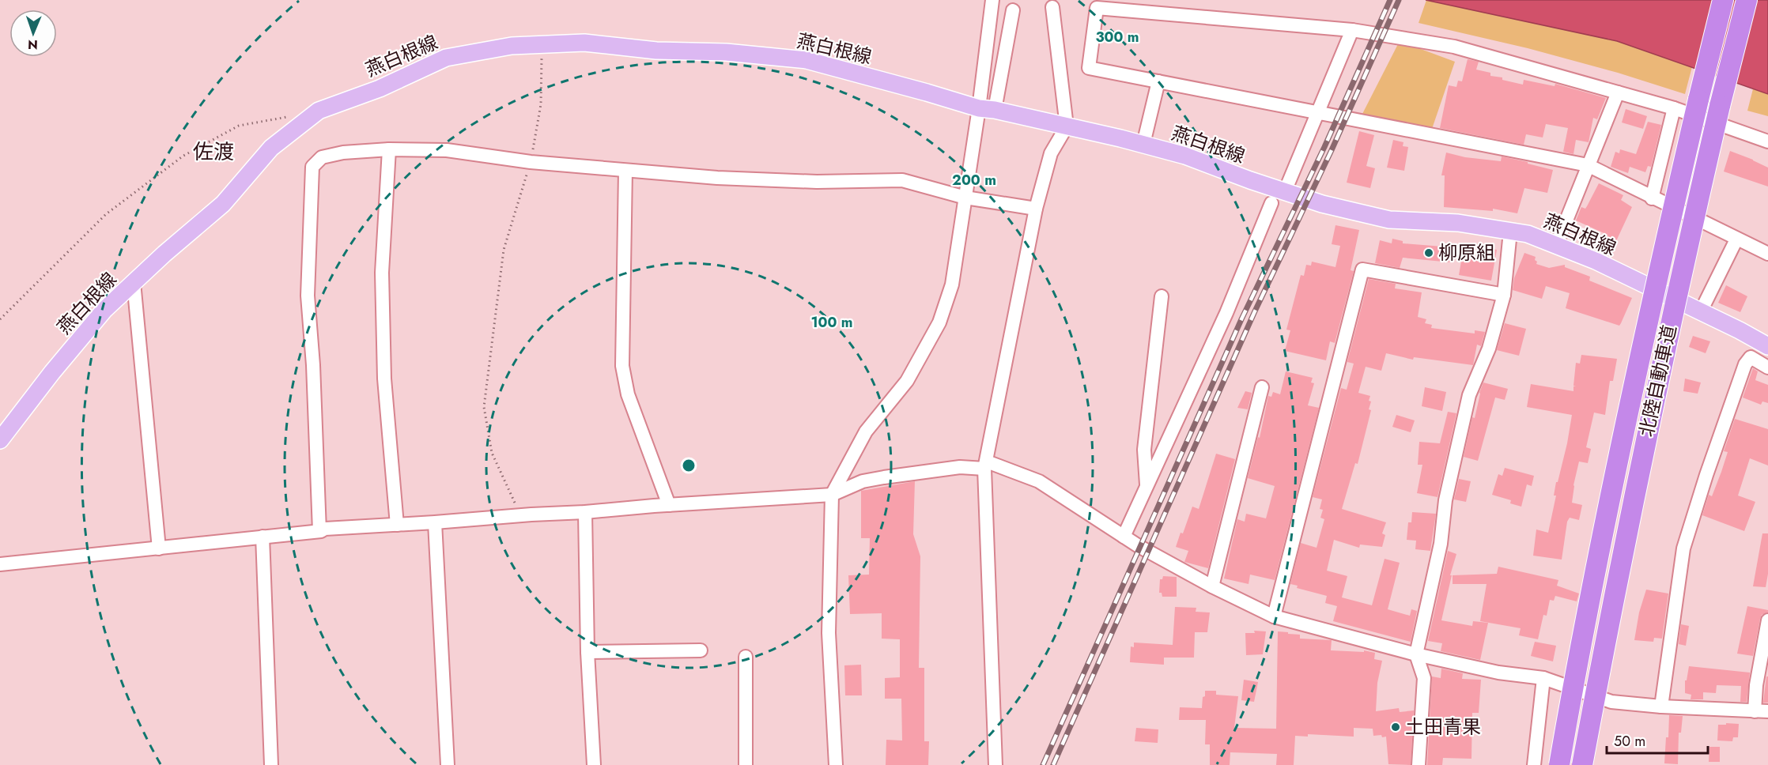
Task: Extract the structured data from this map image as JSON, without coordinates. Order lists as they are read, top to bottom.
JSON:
{
  "streets": {
    "highway": ["北陸自動車道"],
    "main road": ["燕白根線"]
  },
  "districts": ["佐渡"],
  "places": ["柳原組", "土田青果"],
  "scale_bar": "50 m",
  "north": "bottom",
  "rings": ["300 m", "200 m", "100 m"]
}
